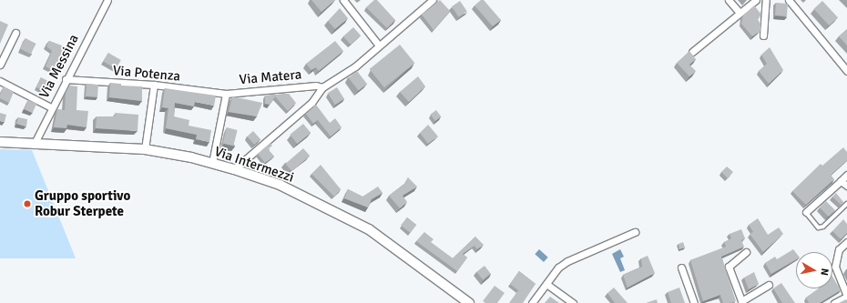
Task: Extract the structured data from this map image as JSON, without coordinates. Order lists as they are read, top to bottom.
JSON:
{
  "streets": {
    "street": [
      "Via Messina",
      "Via Potenza",
      "Via Matera",
      "Via Intermezzi"
    ]
  },
  "crossings": [
    ["Via Messina", "Via Potenza"],
    ["Via Messina", "Via Intermezzi"],
    ["Via Potenza", "Via Matera"],
    ["Via Matera", "Via Intermezzi"]
  ],
  "places": ["Gruppo sportivo Robur Sterpete"],
  "north": "right"
}
